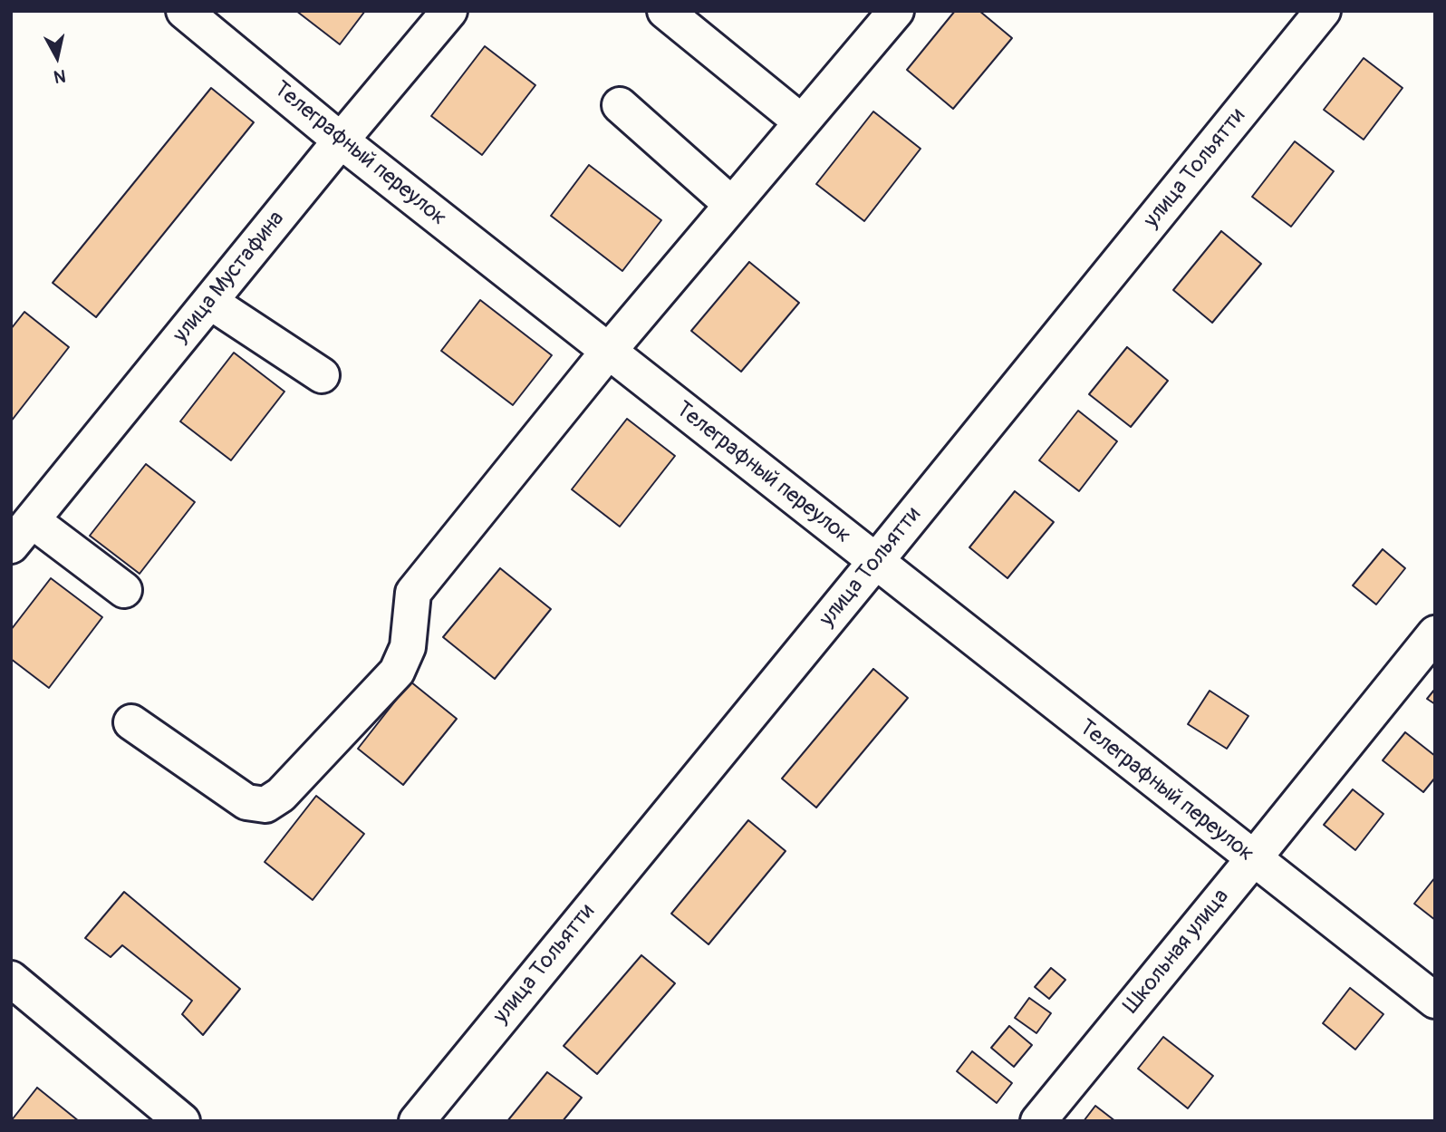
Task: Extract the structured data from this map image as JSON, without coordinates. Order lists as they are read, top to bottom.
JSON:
{
  "streets": {
    "street": [
      "Телеграфный переулок",
      "улица Тольятти",
      "улица Мустафина",
      "Школьная улица"
    ]
  },
  "crossings": [
    ["Телеграфный переулок", "улица Тольятти"],
    ["Телеграфный переулок", "улица Мустафина"],
    ["Телеграфный переулок", "Школьная улица"]
  ],
  "north": "bottom"
}
